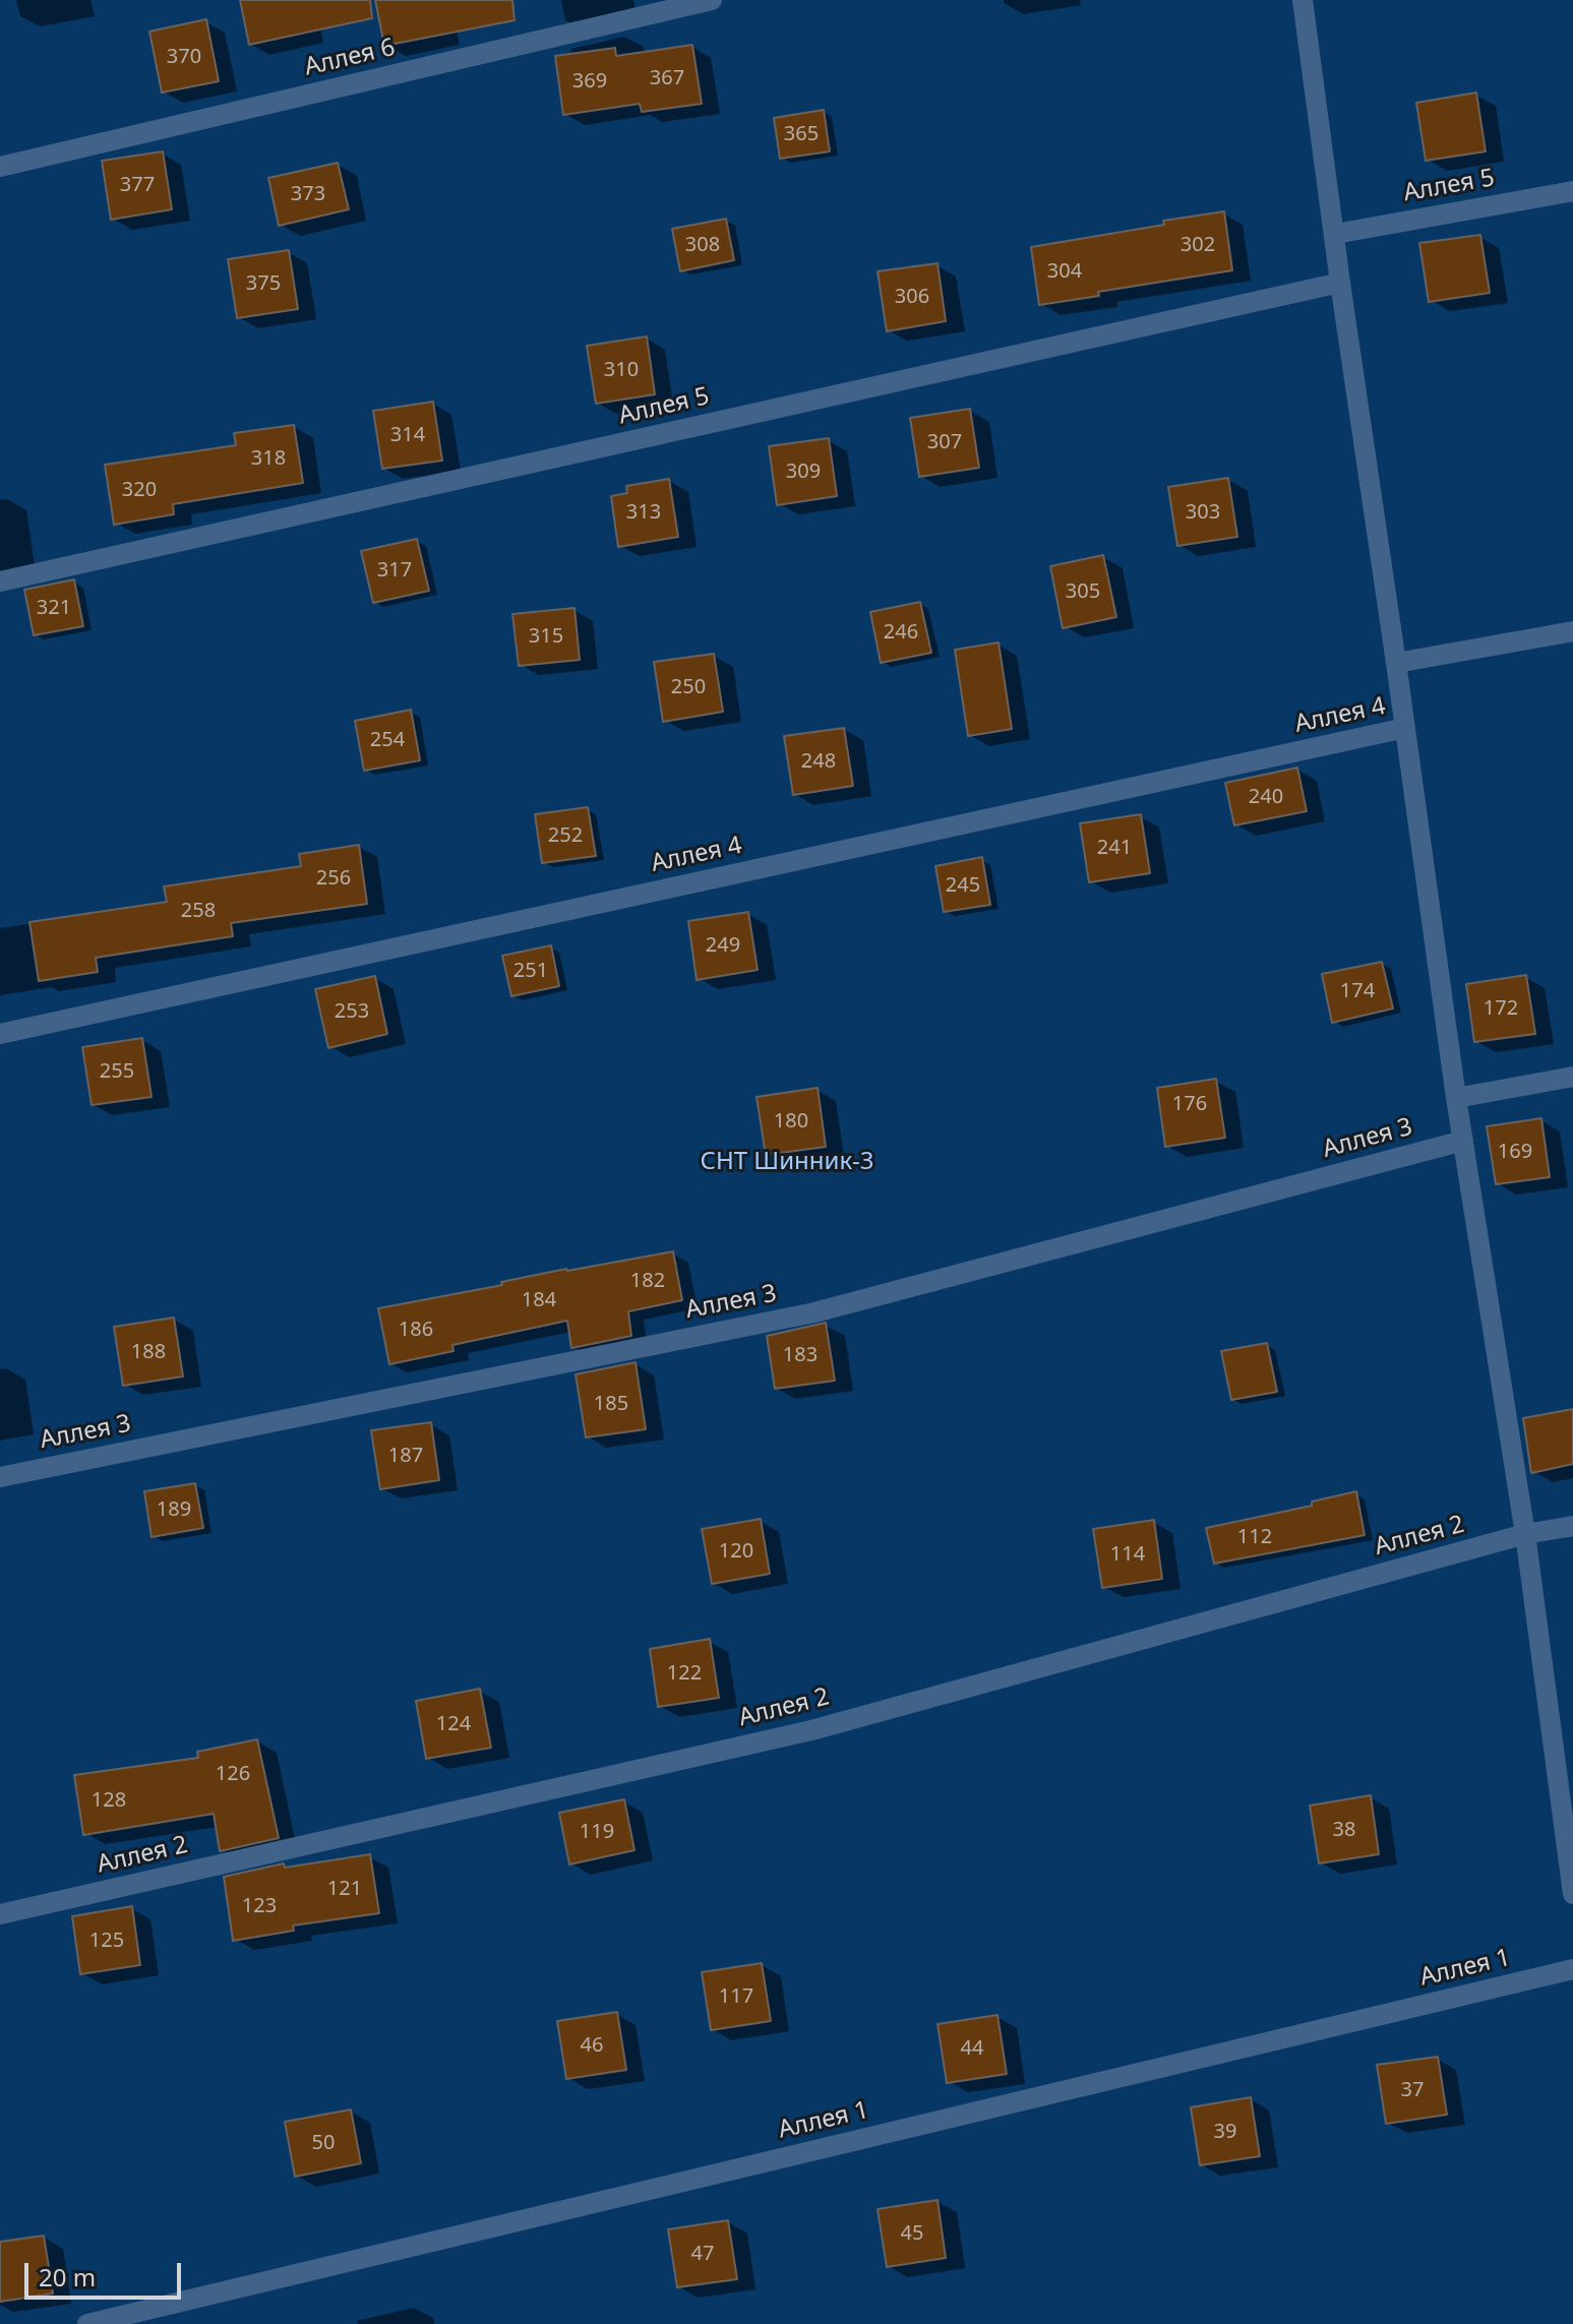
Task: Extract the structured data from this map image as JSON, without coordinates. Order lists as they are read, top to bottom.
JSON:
{
  "streets": {
    "lane": [
      "Аллея 6",
      "Аллея 5",
      "Аллея 4",
      "Аллея 3",
      "Аллея 2",
      "Аллея 1"
    ]
  },
  "parks": ["СНТ Шинник-3"],
  "house_numbers": [
    "370",
    "367",
    "369",
    "365",
    "377",
    "373",
    "308",
    "302",
    "304",
    "375",
    "306",
    "310",
    "314",
    "307",
    "318",
    "309",
    "320",
    "313",
    "303",
    "317",
    "305",
    "321",
    "246",
    "315",
    "250",
    "254",
    "248",
    "240",
    "252",
    "241",
    "256",
    "245",
    "258",
    "249",
    "251",
    "174",
    "172",
    "253",
    "255",
    "176",
    "180",
    "169",
    "182",
    "184",
    "186",
    "188",
    "183",
    "185",
    "187",
    "189",
    "112",
    "120",
    "114",
    "122",
    "124",
    "126",
    "128",
    "38",
    "119",
    "121",
    "123",
    "125",
    "117",
    "46",
    "44",
    "37",
    "39",
    "50",
    "45",
    "47"
  ],
  "scale_bar": "20 m"
}
